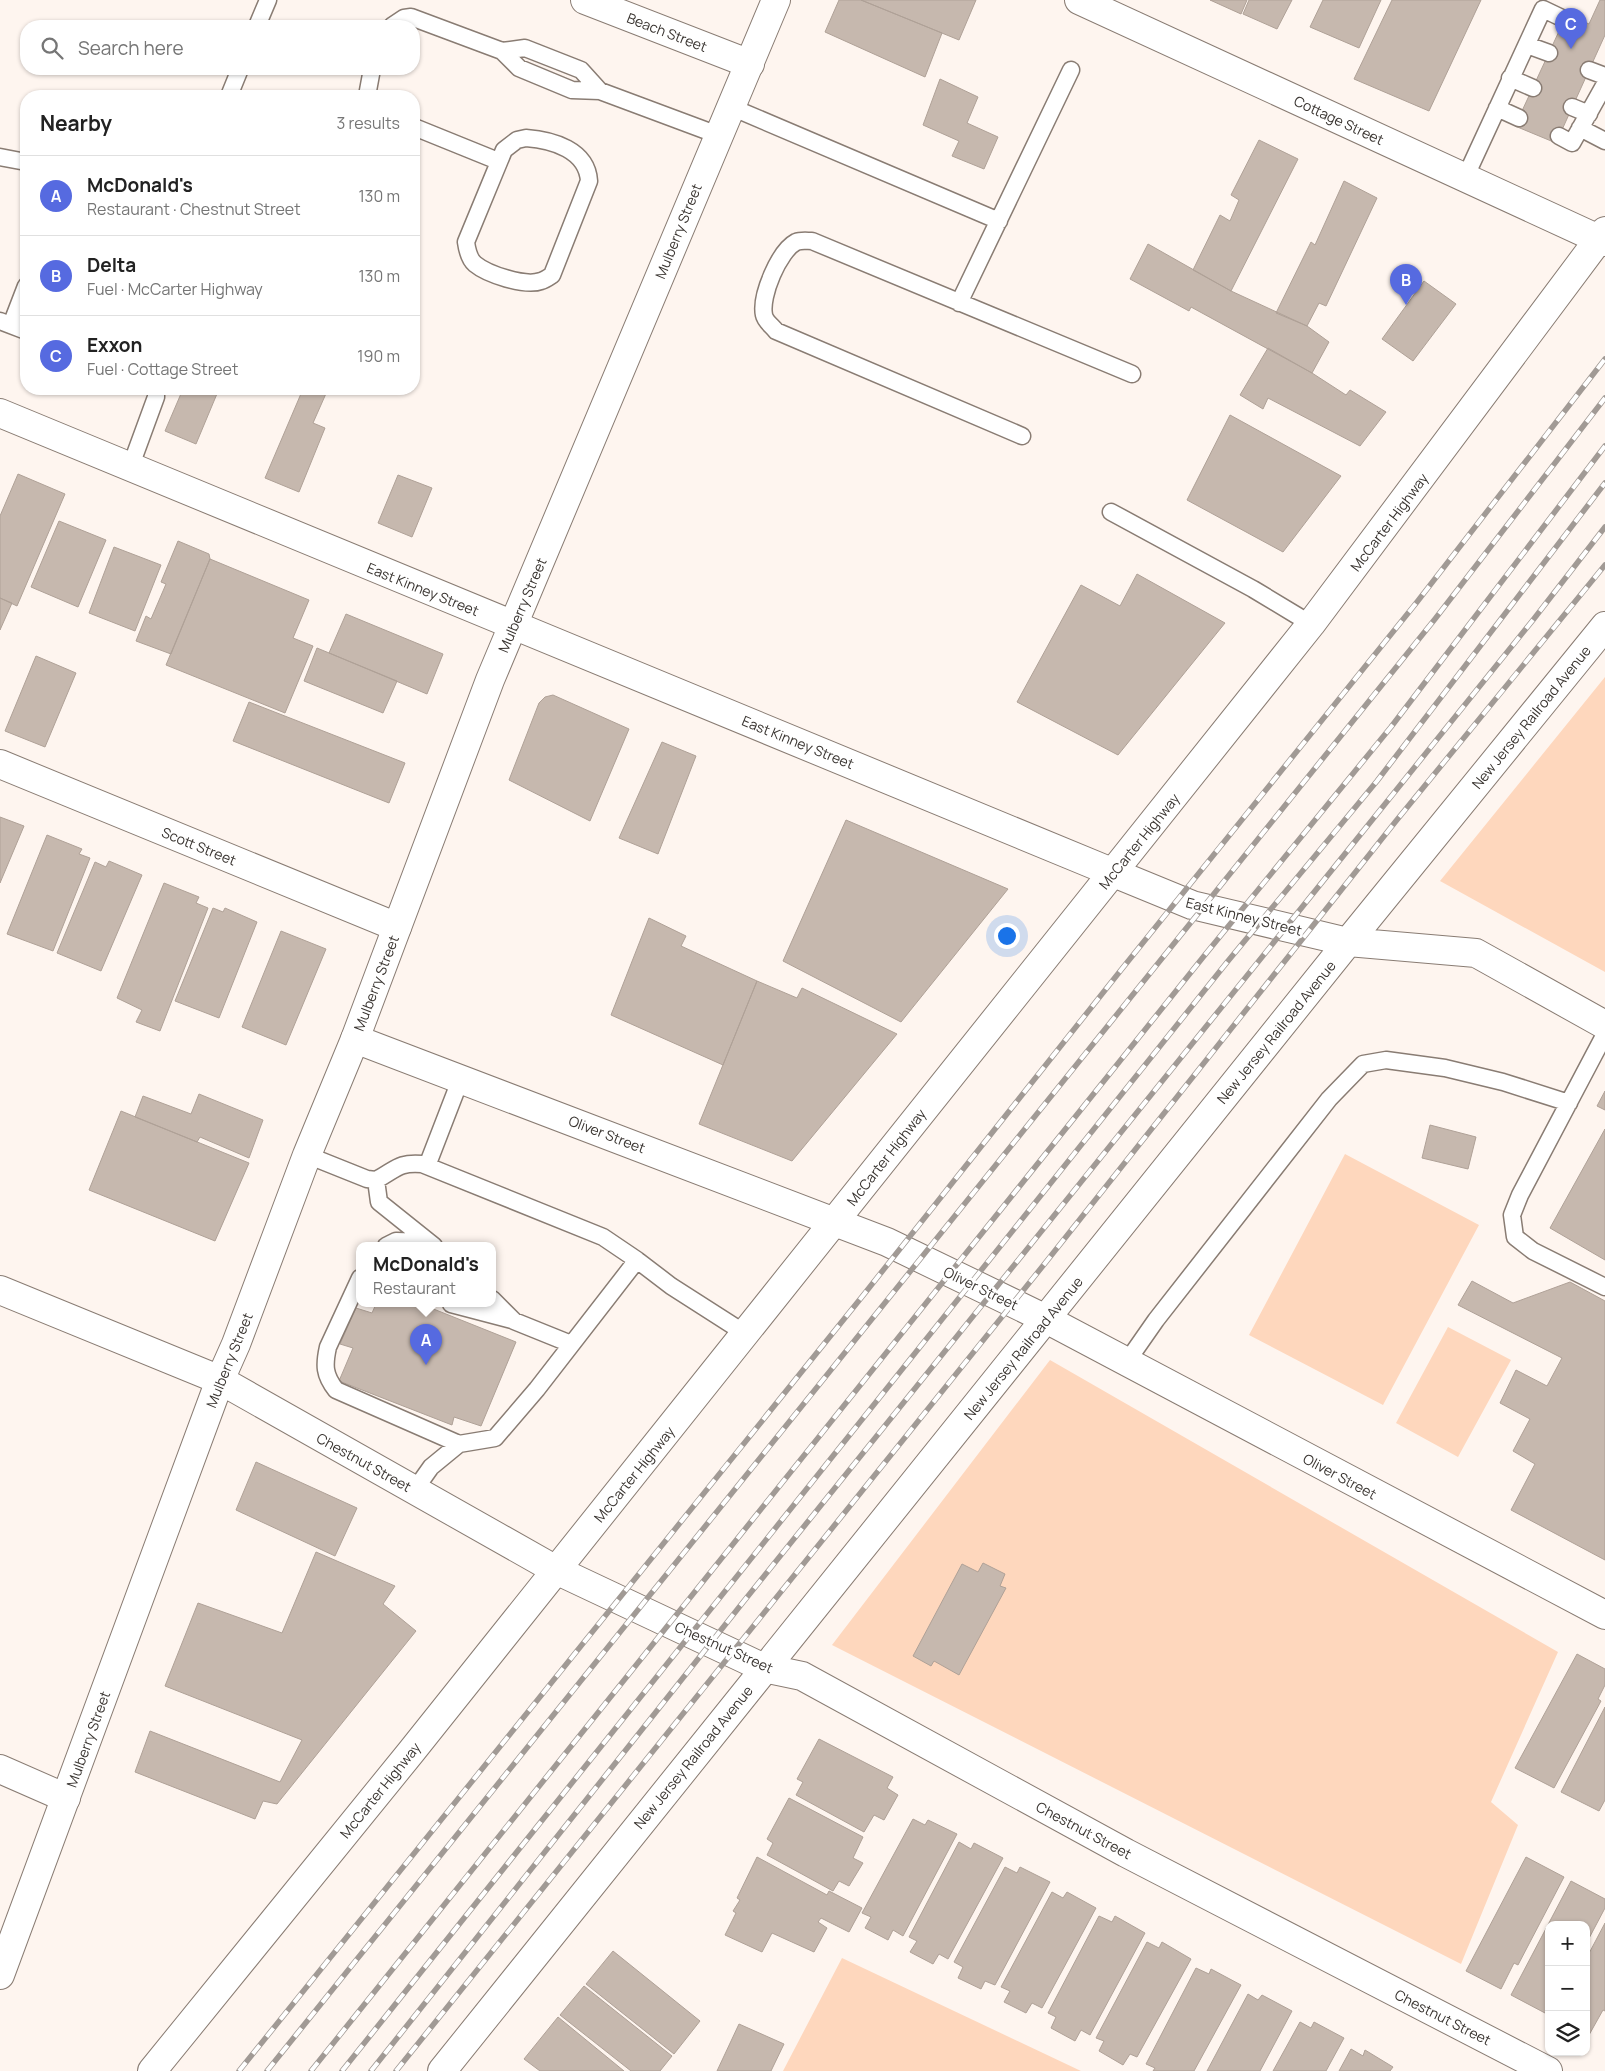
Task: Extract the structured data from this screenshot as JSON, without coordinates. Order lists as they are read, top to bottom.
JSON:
{
  "streets": {
    "street": [
      "Beach Street",
      "Cottage Street",
      "Mulberry Street",
      "McCarter Highway",
      "East Kinney Street",
      "New Jersey Railroad Avenue",
      "Scott Street",
      "Oliver Street",
      "Chestnut Street"
    ]
  },
  "crossings": [
    ["Beach Street", "Mulberry Street"],
    ["Cottage Street", "McCarter Highway"],
    ["Mulberry Street", "East Kinney Street"],
    ["Mulberry Street", "Scott Street"],
    ["Mulberry Street", "Oliver Street"],
    ["Mulberry Street", "Chestnut Street"],
    ["McCarter Highway", "East Kinney Street"],
    ["McCarter Highway", "Oliver Street"],
    ["McCarter Highway", "Chestnut Street"],
    ["East Kinney Street", "New Jersey Railroad Avenue"],
    ["New Jersey Railroad Avenue", "Oliver Street"],
    ["New Jersey Railroad Avenue", "Chestnut Street"]
  ],
  "page": {
    "pins": ["C", "B", "A"],
    "search": "Search here",
    "heading": ["Nearby", "3 results"],
    "list": [
      {
        "mark": "A",
        "name": "McDonald's",
        "note": "Restaurant · Chestnut Street",
        "value": "130 m"
      },
      {
        "mark": "B",
        "name": "Delta",
        "note": "Fuel · McCarter Highway",
        "value": "130 m"
      },
      {
        "mark": "C",
        "name": "Exxon",
        "note": "Fuel · Cottage Street",
        "value": "190 m"
      }
    ],
    "popup": ["McDonald's", "Restaurant"],
    "map_buttons": ["+", "−"]
  }
}
